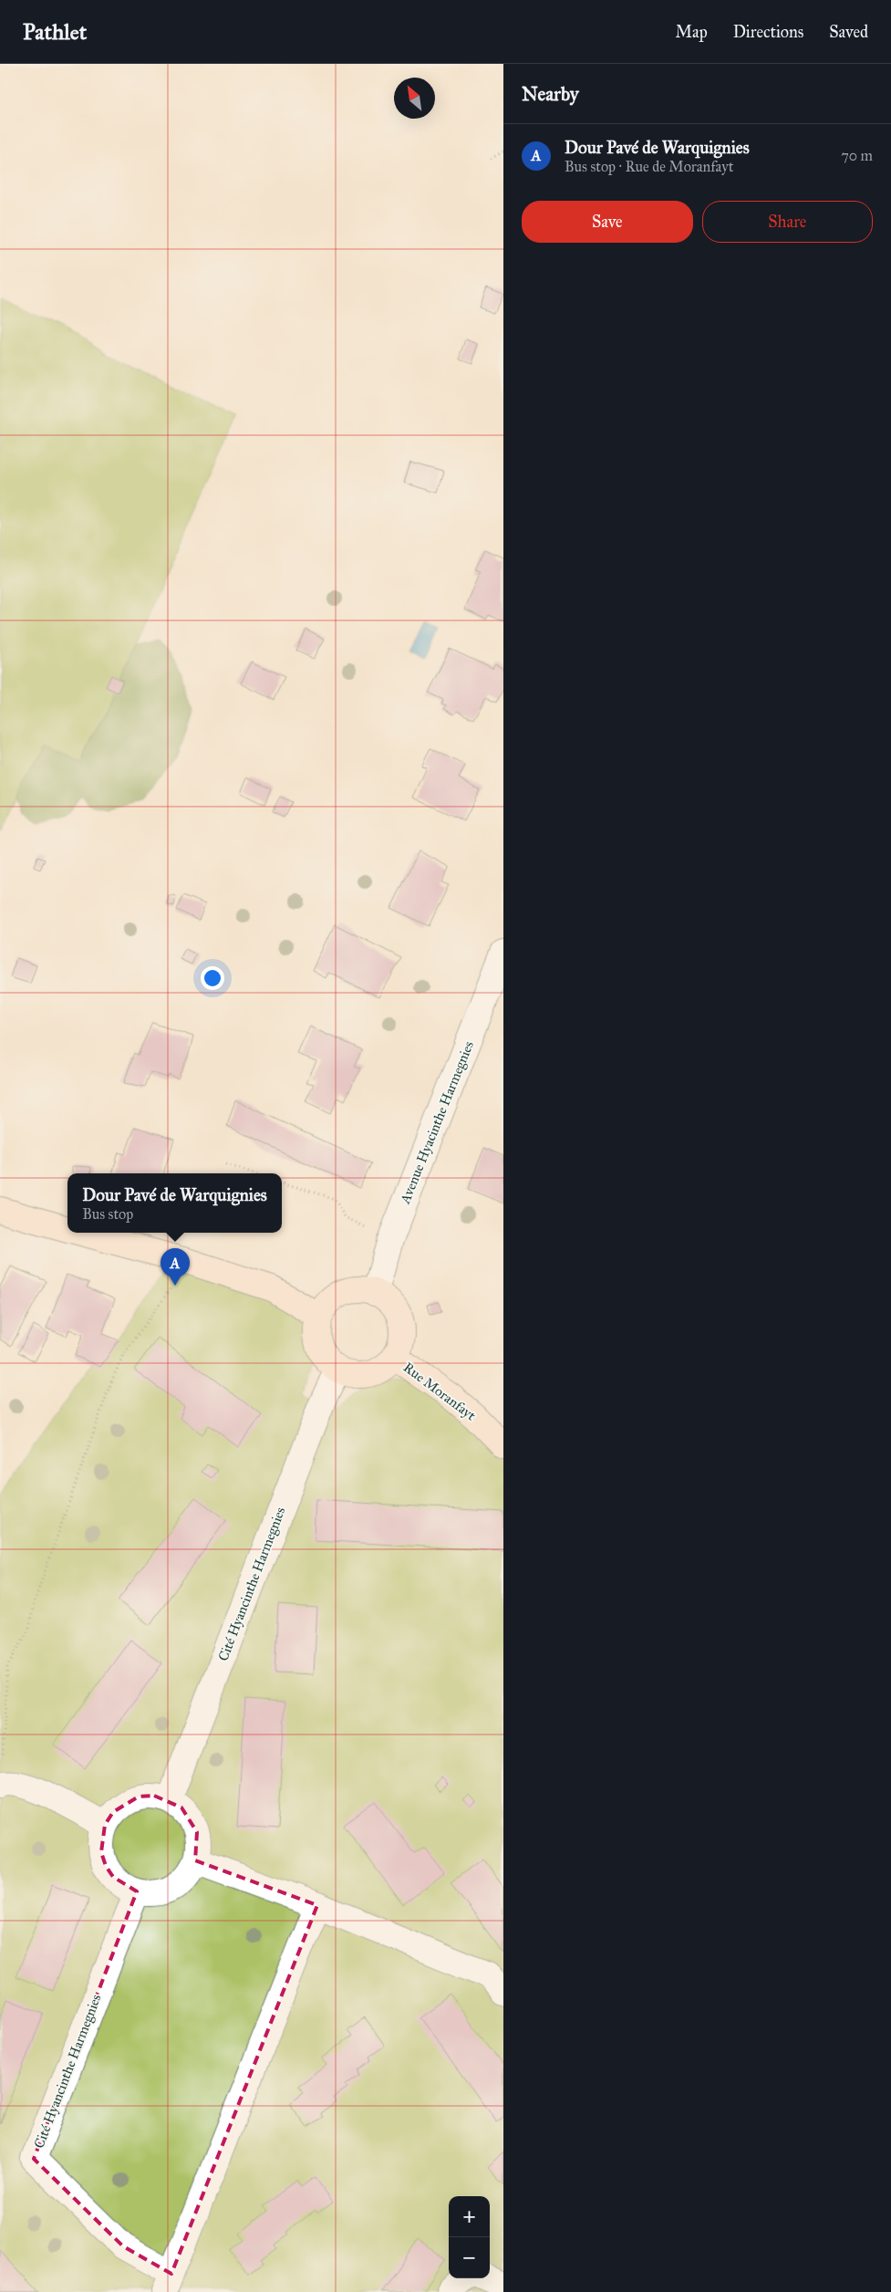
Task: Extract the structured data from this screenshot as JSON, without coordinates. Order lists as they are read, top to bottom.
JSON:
{
  "streets": {
    "main road": ["Rue Moranfayt"],
    "street": ["Avenue Hyacinthe Harmegnies", "Cité Hyancinthe Harmegnies"]
  },
  "crossings": [
    ["Avenue Hyacinthe Harmegnies", "Rue Moranfayt"],
    ["Avenue Hyacinthe Harmegnies", "Cité Hyancinthe Harmegnies"],
    ["Rue Moranfayt", "Cité Hyancinthe Harmegnies"]
  ],
  "north": "top left",
  "page": {
    "header": "Pathlet",
    "nav": ["Map", "Directions", "Saved"],
    "heading": "Nearby",
    "list": [
      {
        "mark": "A",
        "name": "Dour Pavé de Warquignies",
        "note": "Bus stop · Rue de Moranfayt",
        "value": "70 m"
      }
    ],
    "buttons": ["Save", "Share"],
    "popup": ["Dour Pavé de Warquignies", "Bus stop"],
    "pins": "A",
    "map_buttons": ["+", "−"]
  }
}
